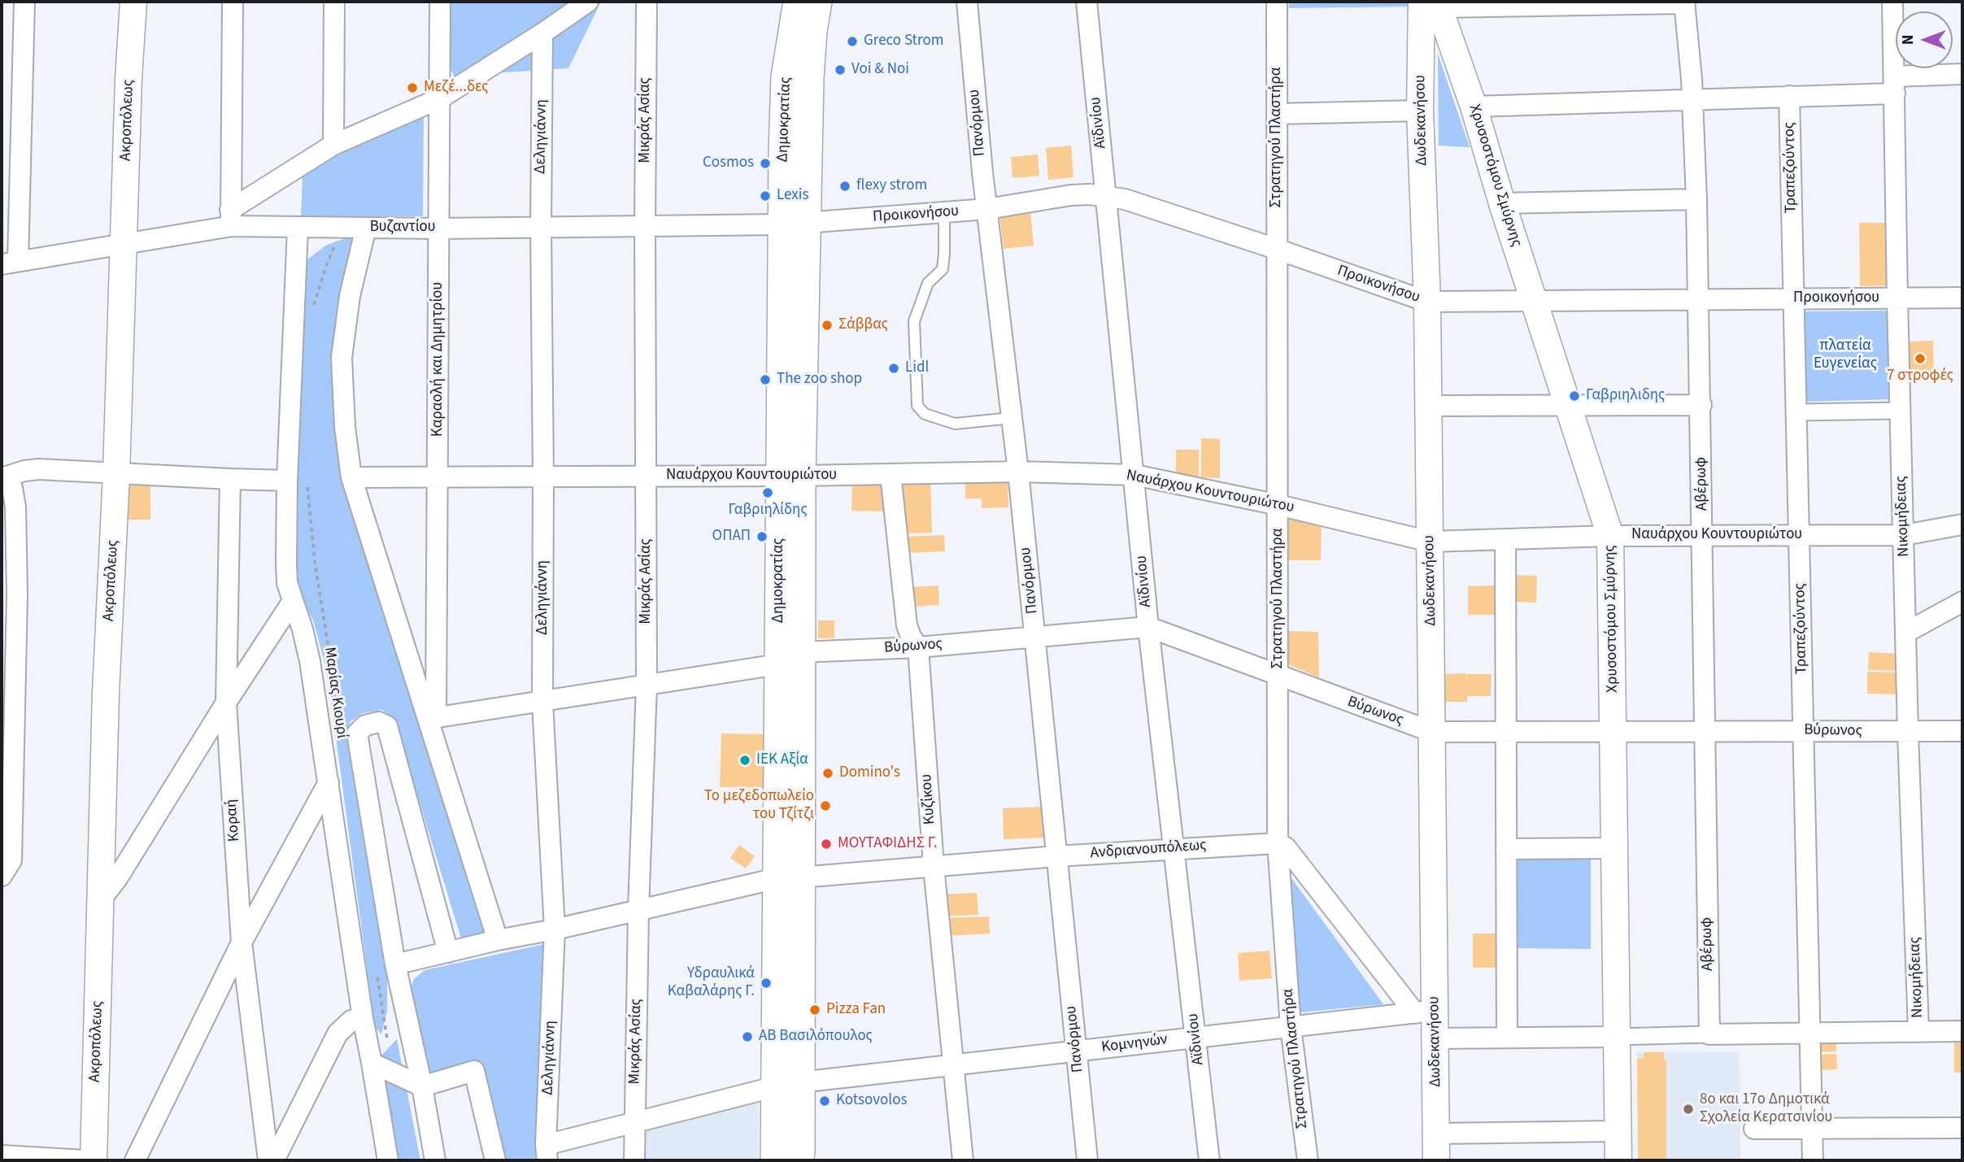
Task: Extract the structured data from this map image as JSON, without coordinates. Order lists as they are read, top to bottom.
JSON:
{
  "streets": {
    "main road": ["Δημοκρατίας"],
    "street": [
      "Ακροπόλεως",
      "Μικράς Ασίας",
      "Δωδεκανήσου",
      "Πανόρμου",
      "Αϊδινίου",
      "Δεληγιάννη",
      "Στρατηγού Πλαστήρα",
      "Τραπεζούντος",
      "Χρυσοστόμου Σμύρνης",
      "Προικονήσου",
      "Βυζαντίου",
      "Καραολή και Δημητρίου",
      "Ναυάρχου Κουντουριώτου",
      "Αβέρωφ",
      "Νικομήδειας",
      "Βύρωνος",
      "Μαρίας Κιουρί",
      "Κυζίκου",
      "Κοραή",
      "Ανδριανουπόλεως",
      "Κομνηνών"
    ]
  },
  "crossings": [
    ["Δημοκρατίας", "Προικονήσου"],
    ["Δημοκρατίας", "Βυζαντίου"],
    ["Δημοκρατίας", "Ναυάρχου Κουντουριώτου"],
    ["Δημοκρατίας", "Βύρωνος"],
    ["Δημοκρατίας", "Ανδριανουπόλεως"],
    ["Δημοκρατίας", "Κομνηνών"],
    ["Ακροπόλεως", "Βυζαντίου"],
    ["Μικράς Ασίας", "Βυζαντίου"],
    ["Μικράς Ασίας", "Ναυάρχου Κουντουριώτου"],
    ["Μικράς Ασίας", "Βύρωνος"],
    ["Μικράς Ασίας", "Ανδριανουπόλεως"],
    ["Μικράς Ασίας", "Κομνηνών"],
    ["Δωδεκανήσου", "Χρυσοστόμου Σμύρνης"],
    ["Δωδεκανήσου", "Προικονήσου"],
    ["Δωδεκανήσου", "Ναυάρχου Κουντουριώτου"],
    ["Δωδεκανήσου", "Βύρωνος"],
    ["Δωδεκανήσου", "Κομνηνών"],
    ["Πανόρμου", "Προικονήσου"],
    ["Πανόρμου", "Ναυάρχου Κουντουριώτου"],
    ["Πανόρμου", "Βύρωνος"],
    ["Πανόρμου", "Ανδριανουπόλεως"],
    ["Πανόρμου", "Κομνηνών"],
    ["Αϊδινίου", "Προικονήσου"],
    ["Αϊδινίου", "Ναυάρχου Κουντουριώτου"],
    ["Αϊδινίου", "Βύρωνος"],
    ["Αϊδινίου", "Ανδριανουπόλεως"],
    ["Αϊδινίου", "Κομνηνών"],
    ["Δεληγιάννη", "Βυζαντίου"],
    ["Δεληγιάννη", "Ναυάρχου Κουντουριώτου"],
    ["Δεληγιάννη", "Βύρωνος"],
    ["Δεληγιάννη", "Ανδριανουπόλεως"],
    ["Δεληγιάννη", "Κομνηνών"],
    ["Στρατηγού Πλαστήρα", "Προικονήσου"],
    ["Στρατηγού Πλαστήρα", "Ναυάρχου Κουντουριώτου"],
    ["Στρατηγού Πλαστήρα", "Βύρωνος"],
    ["Στρατηγού Πλαστήρα", "Ανδριανουπόλεως"],
    ["Στρατηγού Πλαστήρα", "Κομνηνών"],
    ["Τραπεζούντος", "Προικονήσου"],
    ["Τραπεζούντος", "Ναυάρχου Κουντουριώτου"],
    ["Τραπεζούντος", "Βύρωνος"],
    ["Χρυσοστόμου Σμύρνης", "Προικονήσου"],
    ["Χρυσοστόμου Σμύρνης", "Ναυάρχου Κουντουριώτου"],
    ["Χρυσοστόμου Σμύρνης", "Βύρωνος"],
    ["Προικονήσου", "Βυζαντίου"],
    ["Προικονήσου", "Αβέρωφ"],
    ["Προικονήσου", "Νικομήδειας"],
    ["Βυζαντίου", "Καραολή και Δημητρίου"],
    ["Βυζαντίου", "Μαρίας Κιουρί"],
    ["Καραολή και Δημητρίου", "Ναυάρχου Κουντουριώτου"],
    ["Καραολή και Δημητρίου", "Βύρωνος"],
    ["Ναυάρχου Κουντουριώτου", "Αβέρωφ"],
    ["Ναυάρχου Κουντουριώτου", "Νικομήδειας"],
    ["Ναυάρχου Κουντουριώτου", "Κυζίκου"],
    ["Αβέρωφ", "Βύρωνος"],
    ["Νικομήδειας", "Βύρωνος"],
    ["Βύρωνος", "Κυζίκου"],
    ["Μαρίας Κιουρί", "Ανδριανουπόλεως"],
    ["Κυζίκου", "Ανδριανουπόλεως"],
    ["Κυζίκου", "Κομνηνών"]
  ],
  "parks": ["πλατεία Ευγενείας"],
  "places": [
    "Greco Strom",
    "Voi & Noi",
    "Μεζέ...δες",
    "Cosmos",
    "flexy strom",
    "Lexis",
    "Σάββας",
    "7 στροφές",
    "Lidl",
    "The zoo shop",
    "Γαβριηλιδης",
    "Γαβριηλίδης",
    "ΟΠΑΠ",
    "ΙΕΚ Αξία",
    "Domino's",
    "Το μεζεδοπωλείο του Τζίτζι",
    "ΜΟΥΤΑΦΙΔΗΣ Γ.",
    "Υδραυλικά Καβαλάρης Γ.",
    "Pizza Fan",
    "ΑΒ Βασιλόπουλος",
    "Kotsovolos",
    "8ο και 17ο Δημοτικά Σχολεία Κερατσινίου"
  ],
  "north": "left"
}
